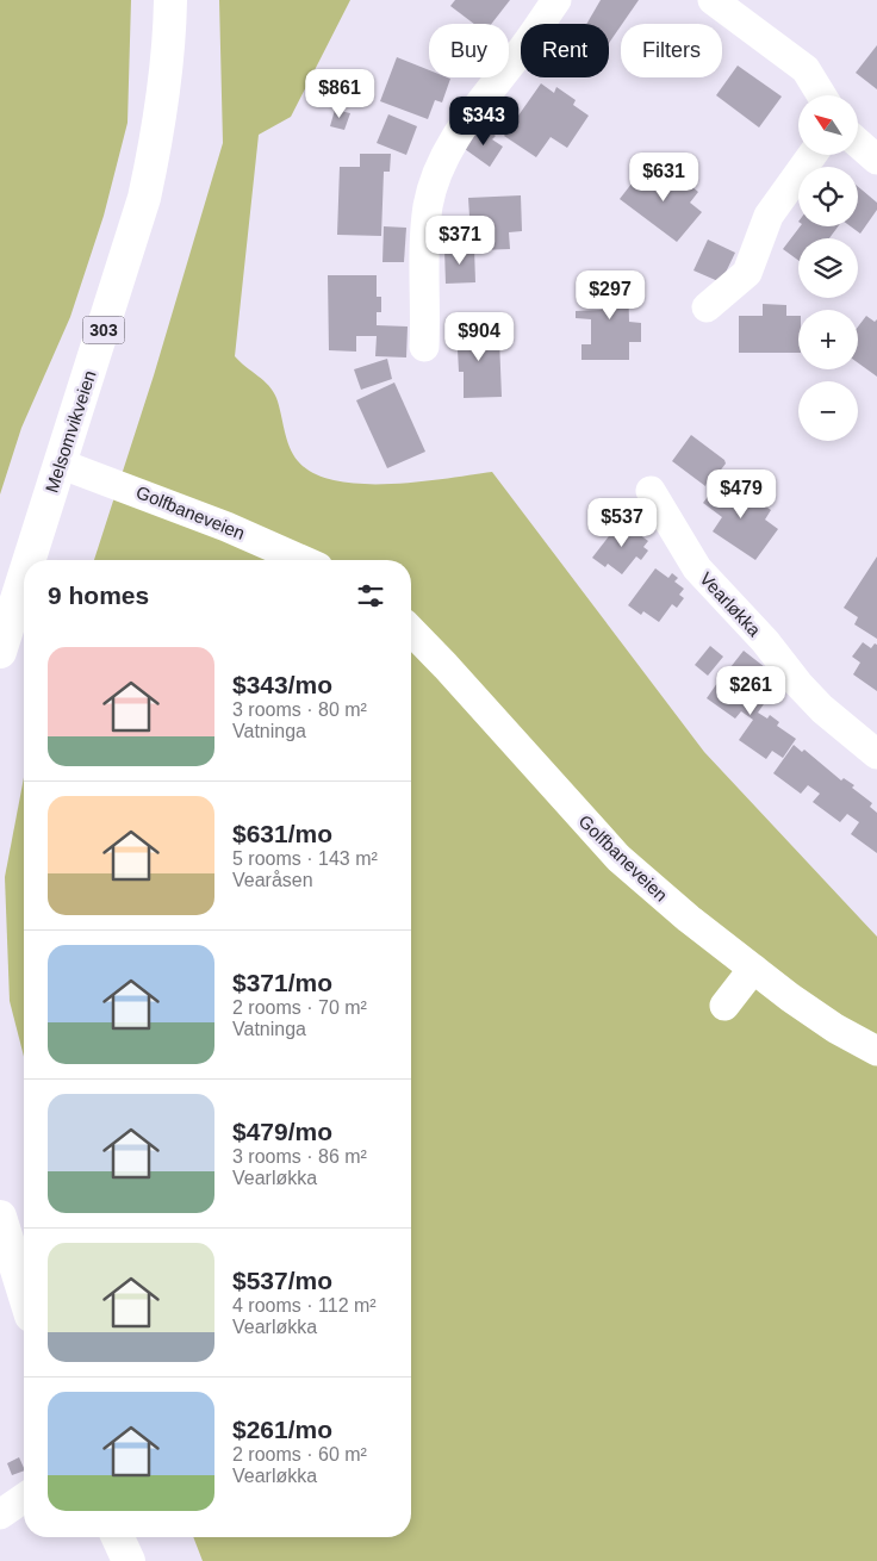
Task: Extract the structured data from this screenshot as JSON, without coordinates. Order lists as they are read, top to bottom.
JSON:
{
  "streets": {
    "main road": ["303", "Melsomvikveien"],
    "street": ["Golfbaneveien", "Vearløkka"]
  },
  "crossings": [
    ["Melsomvikveien", "Golfbaneveien"]
  ],
  "north": "top left",
  "page": {
    "chip": ["Buy", "Rent", "Filters"],
    "price": [
      "$861",
      "$343",
      "$631",
      "$371",
      "$297",
      "$904",
      "$479",
      "$537",
      "$261"
    ],
    "map_buttons": ["+", "−"],
    "heading": "9 homes",
    "list": [
      {
        "name": "$343/mo",
        "note": "3 rooms · 80 m² · Vatninga"
      },
      {
        "name": "$631/mo",
        "note": "5 rooms · 143 m² · Vearåsen"
      },
      {
        "name": "$371/mo",
        "note": "2 rooms · 70 m² · Vatninga"
      },
      {
        "name": "$479/mo",
        "note": "3 rooms · 86 m² · Vearløkka"
      },
      {
        "name": "$537/mo",
        "note": "4 rooms · 112 m² · Vearløkka"
      },
      {
        "name": "$261/mo",
        "note": "2 rooms · 60 m² · Vearløkka"
      }
    ]
  }
}
